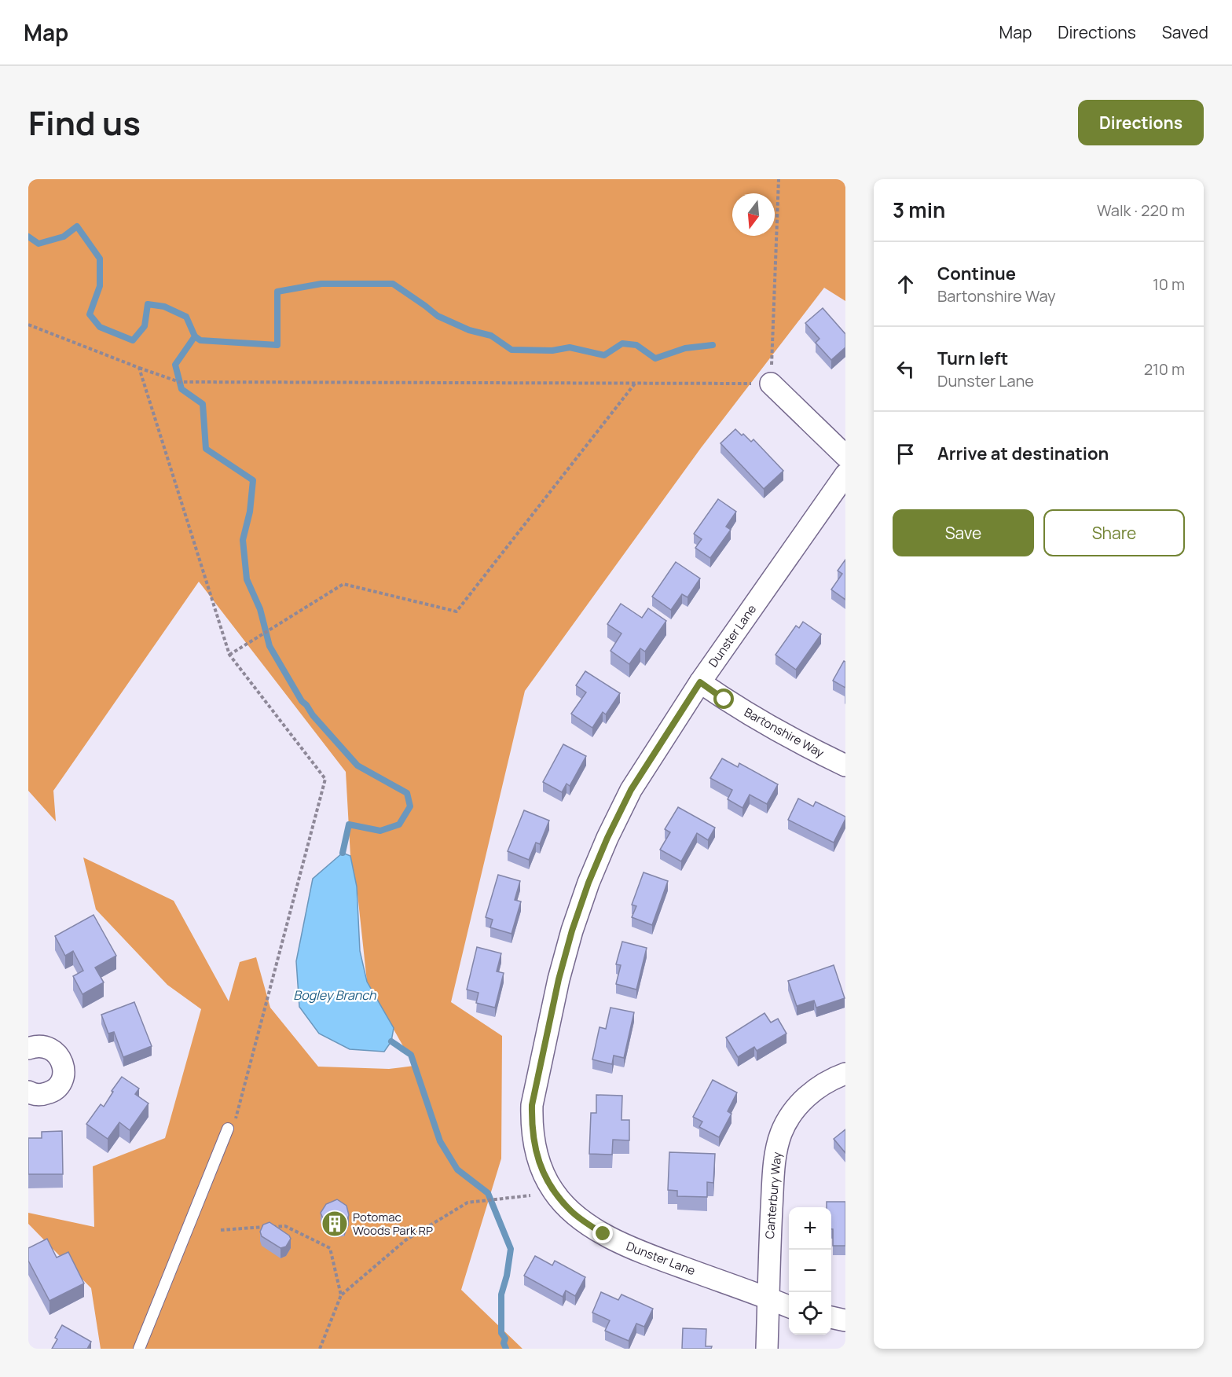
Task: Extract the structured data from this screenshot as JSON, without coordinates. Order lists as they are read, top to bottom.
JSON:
{
  "streets": {
    "street": ["Dunster Lane", "Bartonshire Way", "Canterbury Way"]
  },
  "crossings": [
    ["Dunster Lane", "Bartonshire Way"],
    ["Dunster Lane", "Canterbury Way"]
  ],
  "water": ["Bogley Branch"],
  "places": {
    "building": ["Potomac Woods Park RP"]
  },
  "north": "bottom",
  "page": {
    "header": "Map",
    "nav": ["Map", "Directions", "Saved"],
    "title": "Find us",
    "buttons": [
      "Directions",
      ["Save", "Share"]
    ],
    "heading": ["3 min", "Walk · 220 m"],
    "list": [
      ["Continue", "Bartonshire Way", "10 m"],
      ["Turn left", "Dunster Lane", "210 m"],
      "Arrive at destination"
    ],
    "map_buttons": ["+", "−"]
  }
}
